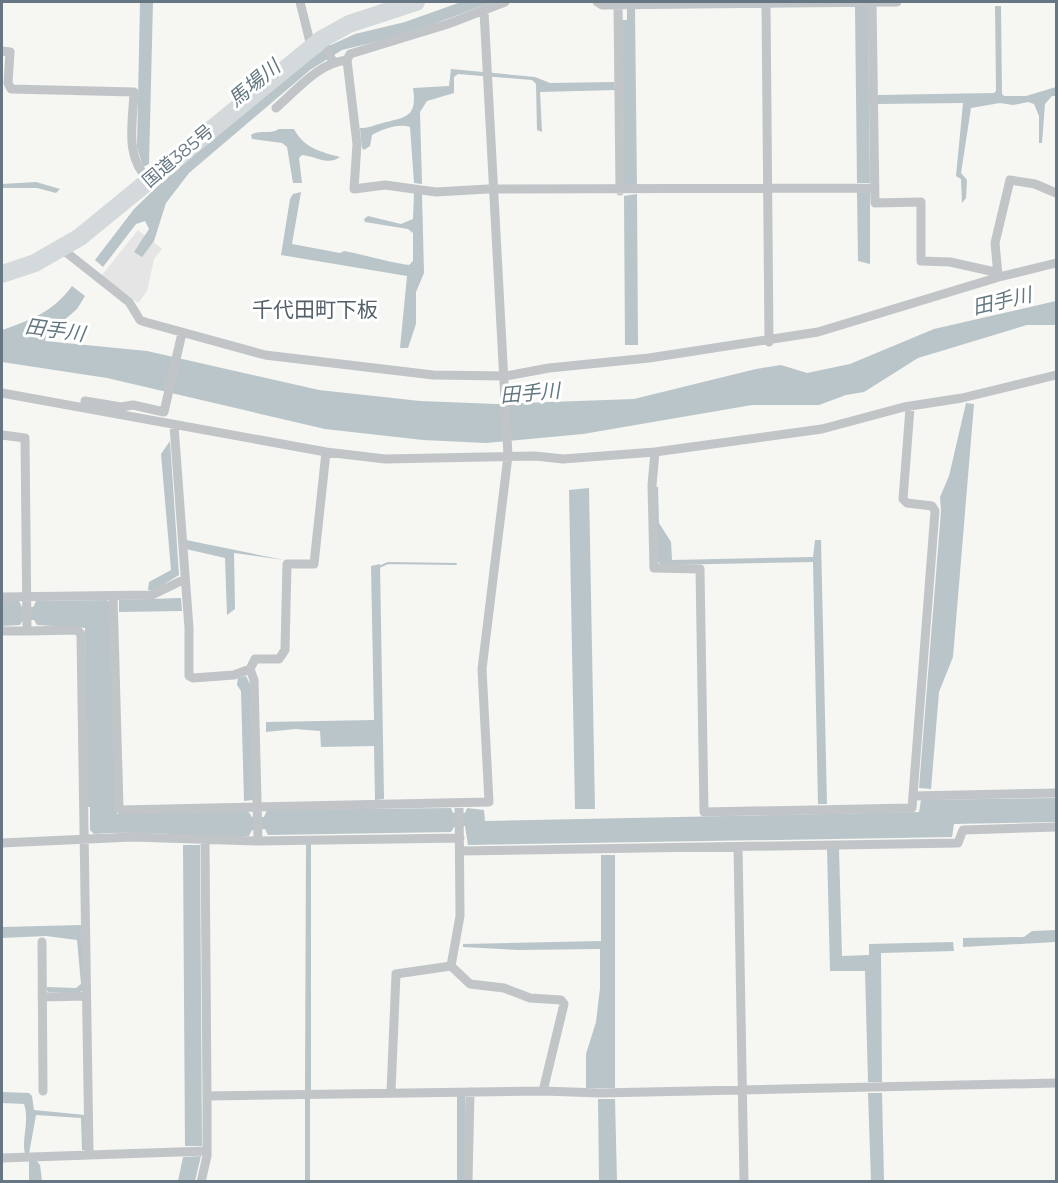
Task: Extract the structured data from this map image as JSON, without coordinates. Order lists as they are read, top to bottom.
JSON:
{
  "streets": {
    "highway": ["国道385号"]
  },
  "districts": ["千代田町下板"],
  "water": ["馬場川", "田手川"]
}
